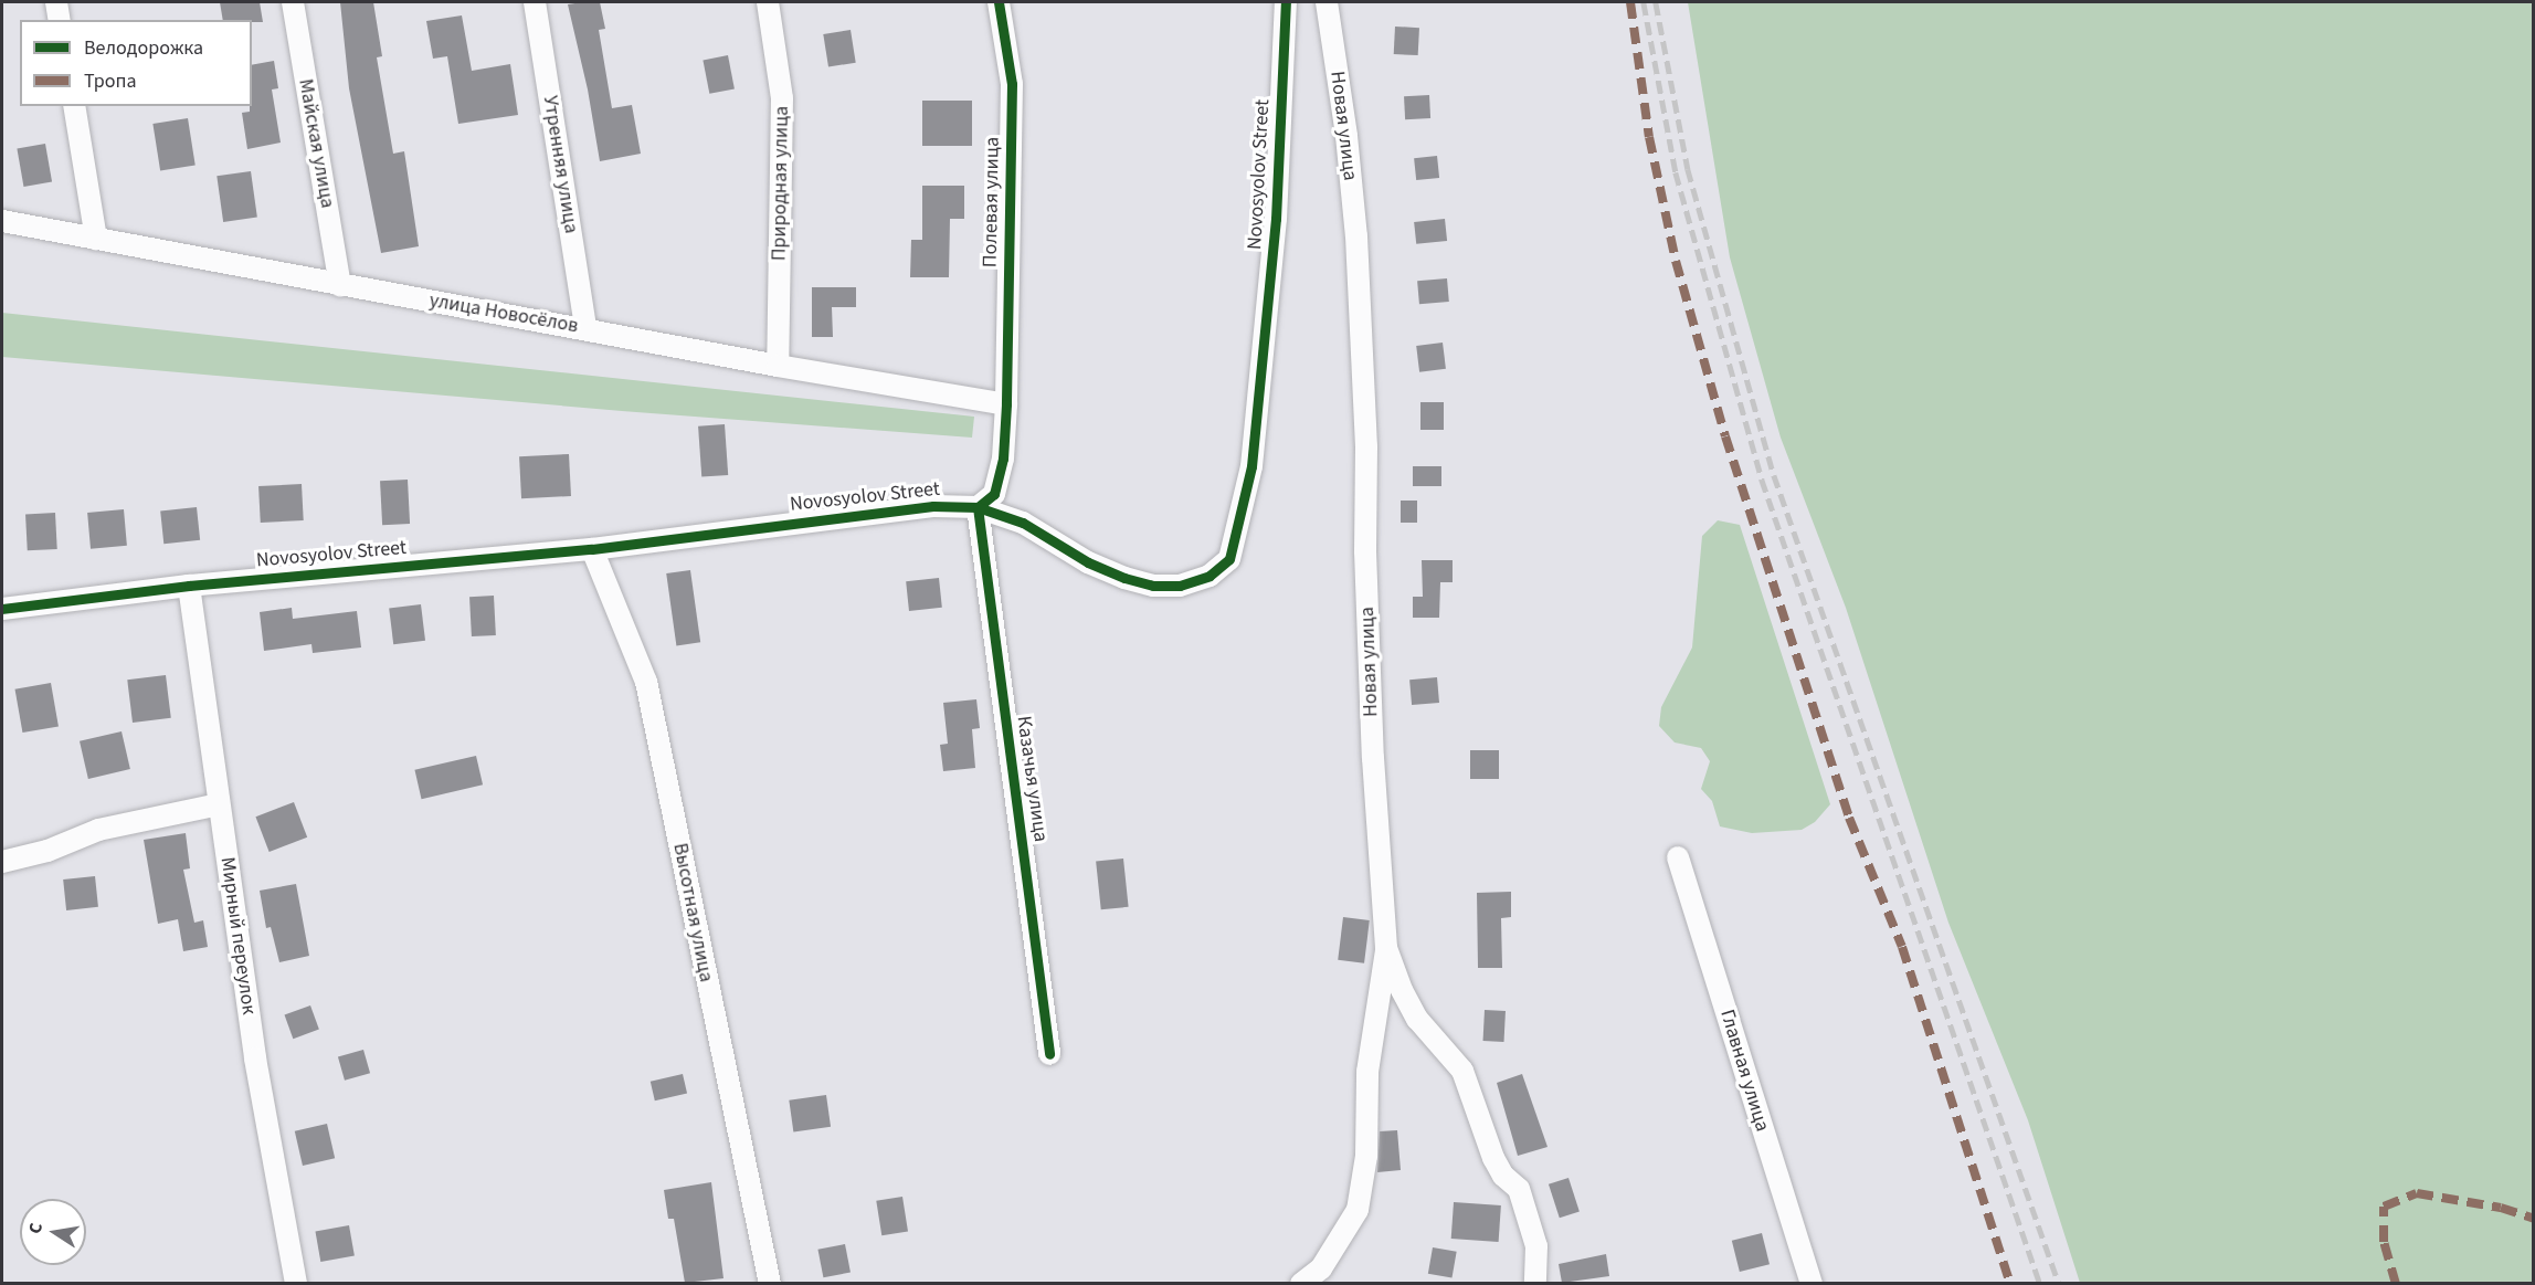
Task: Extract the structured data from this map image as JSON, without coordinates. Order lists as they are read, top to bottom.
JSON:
{
  "streets": {
    "street": [
      "Новая улица",
      "Майская улица",
      "Утренняя улица",
      "Novosyolov Street",
      "Природная улица",
      "Полевая улица",
      "улица Новосёлов",
      "Казачья улица",
      "Высотная улица",
      "Мирный переулок",
      "Главная улица"
    ]
  },
  "crossings": [
    ["Майская улица", "улица Новосёлов"],
    ["Утренняя улица", "улица Новосёлов"],
    ["Novosyolov Street", "Полевая улица"],
    ["Novosyolov Street", "Казачья улица"],
    ["Novosyolov Street", "Высотная улица"],
    ["Novosyolov Street", "Мирный переулок"],
    ["Природная улица", "улица Новосёлов"],
    ["Полевая улица", "улица Новосёлов"],
    ["Полевая улица", "Казачья улица"]
  ],
  "legend": ["Велодорожка", "Тропа"],
  "north": "left"
}
